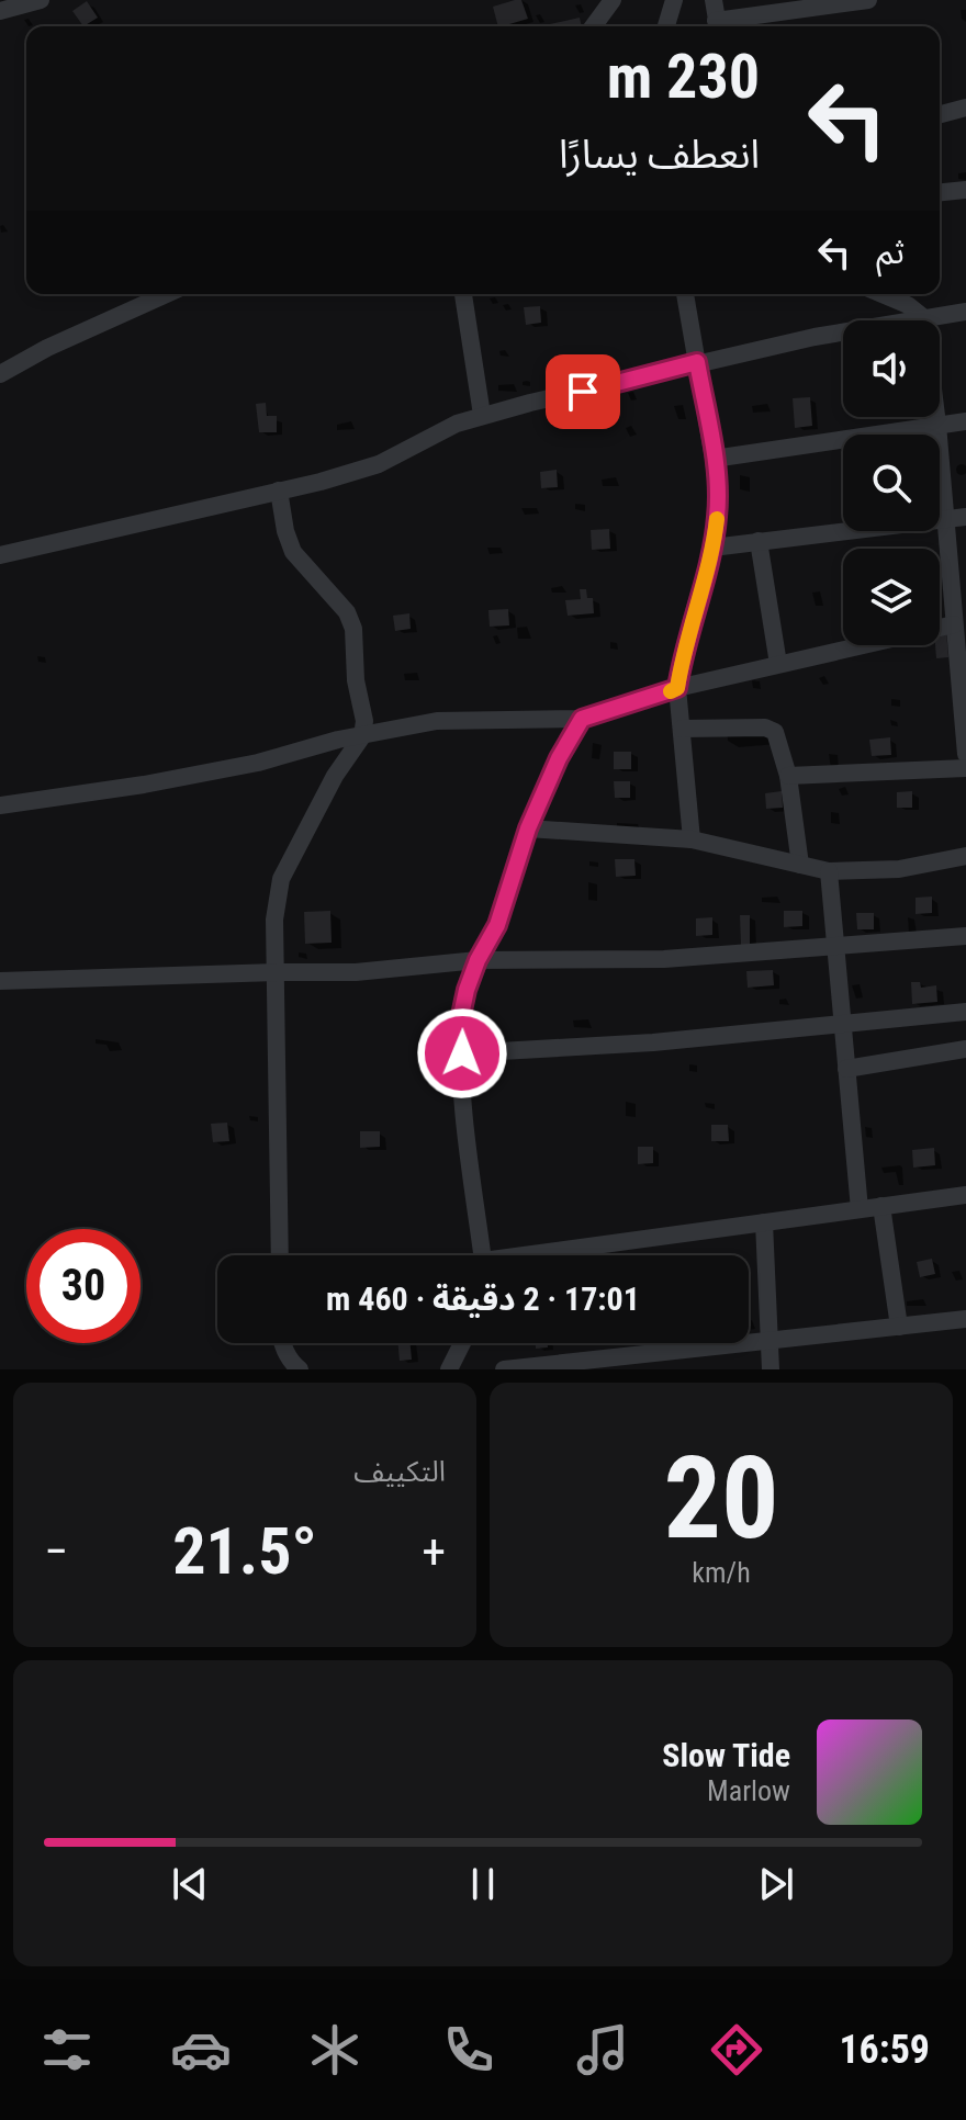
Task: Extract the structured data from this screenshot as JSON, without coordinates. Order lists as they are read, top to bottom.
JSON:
{
  "page": {
    "turn": ["230 m", "انعطف يسارًا"],
    "then": "ثم",
    "limit": "30",
    "trip": "17:01 · 2 دقيقة · 460 m",
    "tile": [
      ["20", "km/h"],
      "التكييف"
    ],
    "heat": ["−", "21.5°", "+"],
    "song": ["Slow Tide", "Marlow"],
    "tabs": "16:59"
  }
}
